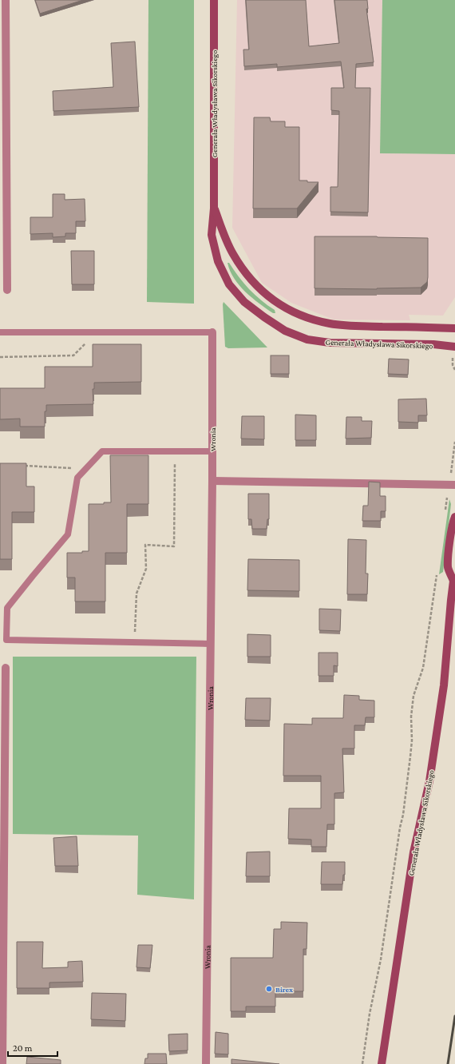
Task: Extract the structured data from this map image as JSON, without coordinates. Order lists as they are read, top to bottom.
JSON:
{
  "streets": {
    "main road": ["Generała Władysława Sikorskiego"],
    "street": ["Wronia"]
  },
  "places": ["Birex"],
  "scale_bar": "20 m"
}
